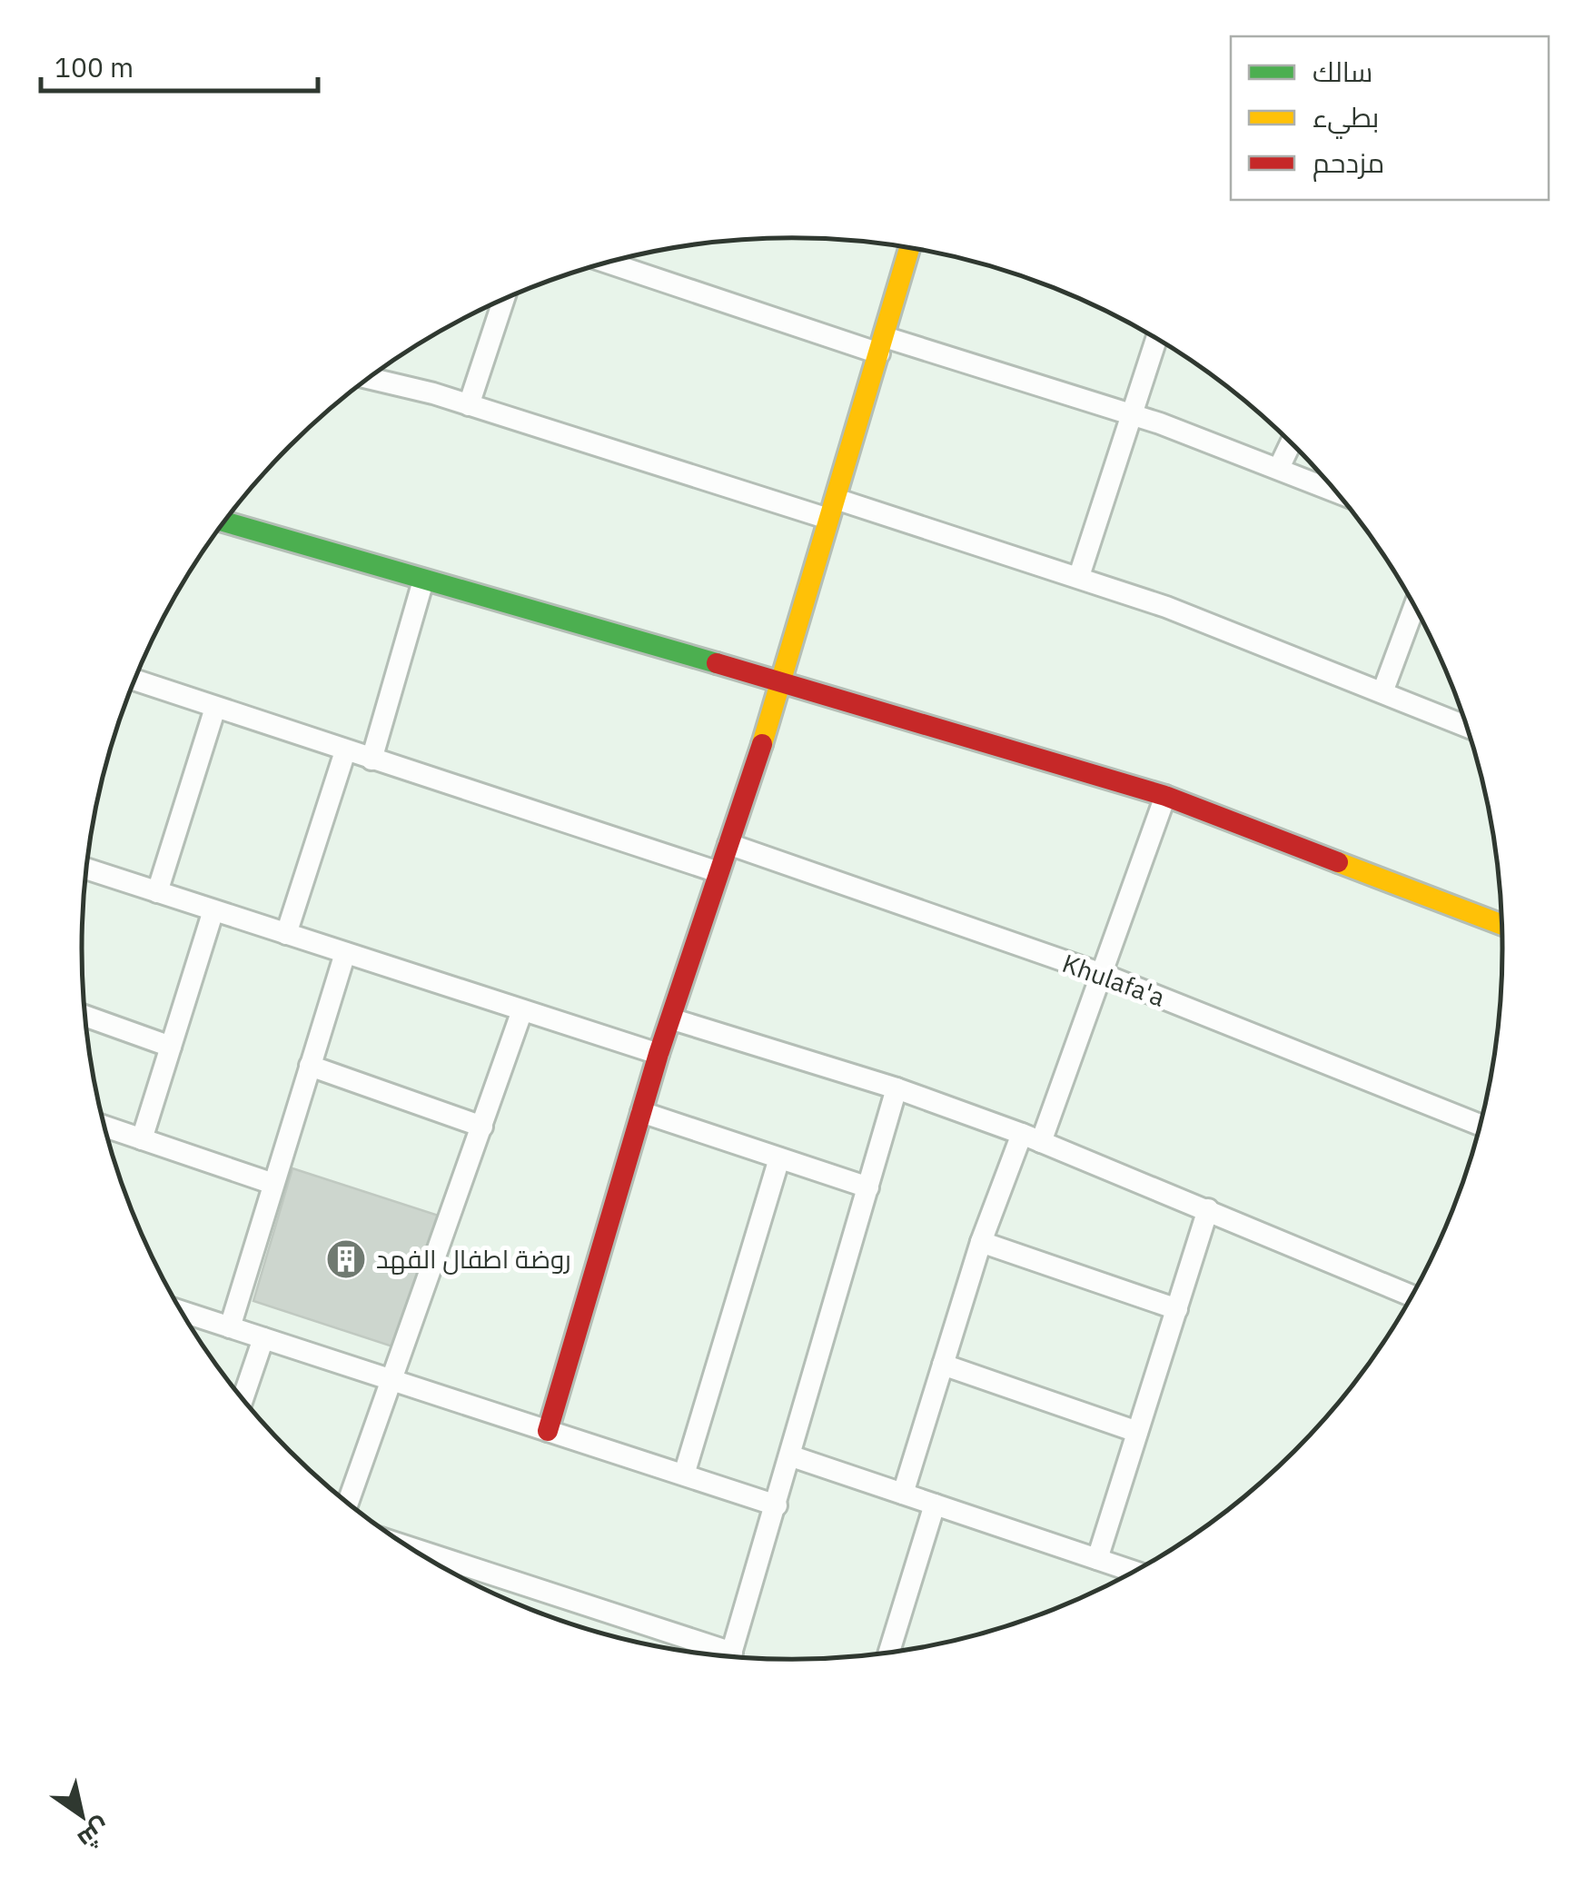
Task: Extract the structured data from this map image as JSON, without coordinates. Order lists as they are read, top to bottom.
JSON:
{
  "streets": {
    "street": ["Khulafa'a"]
  },
  "places": {
    "building": ["روضة اطفال الفهد"]
  },
  "legend": ["سالك", "بطيء", "مزدحم"],
  "scale_bar": "100 m",
  "north": "bottom right"
}
